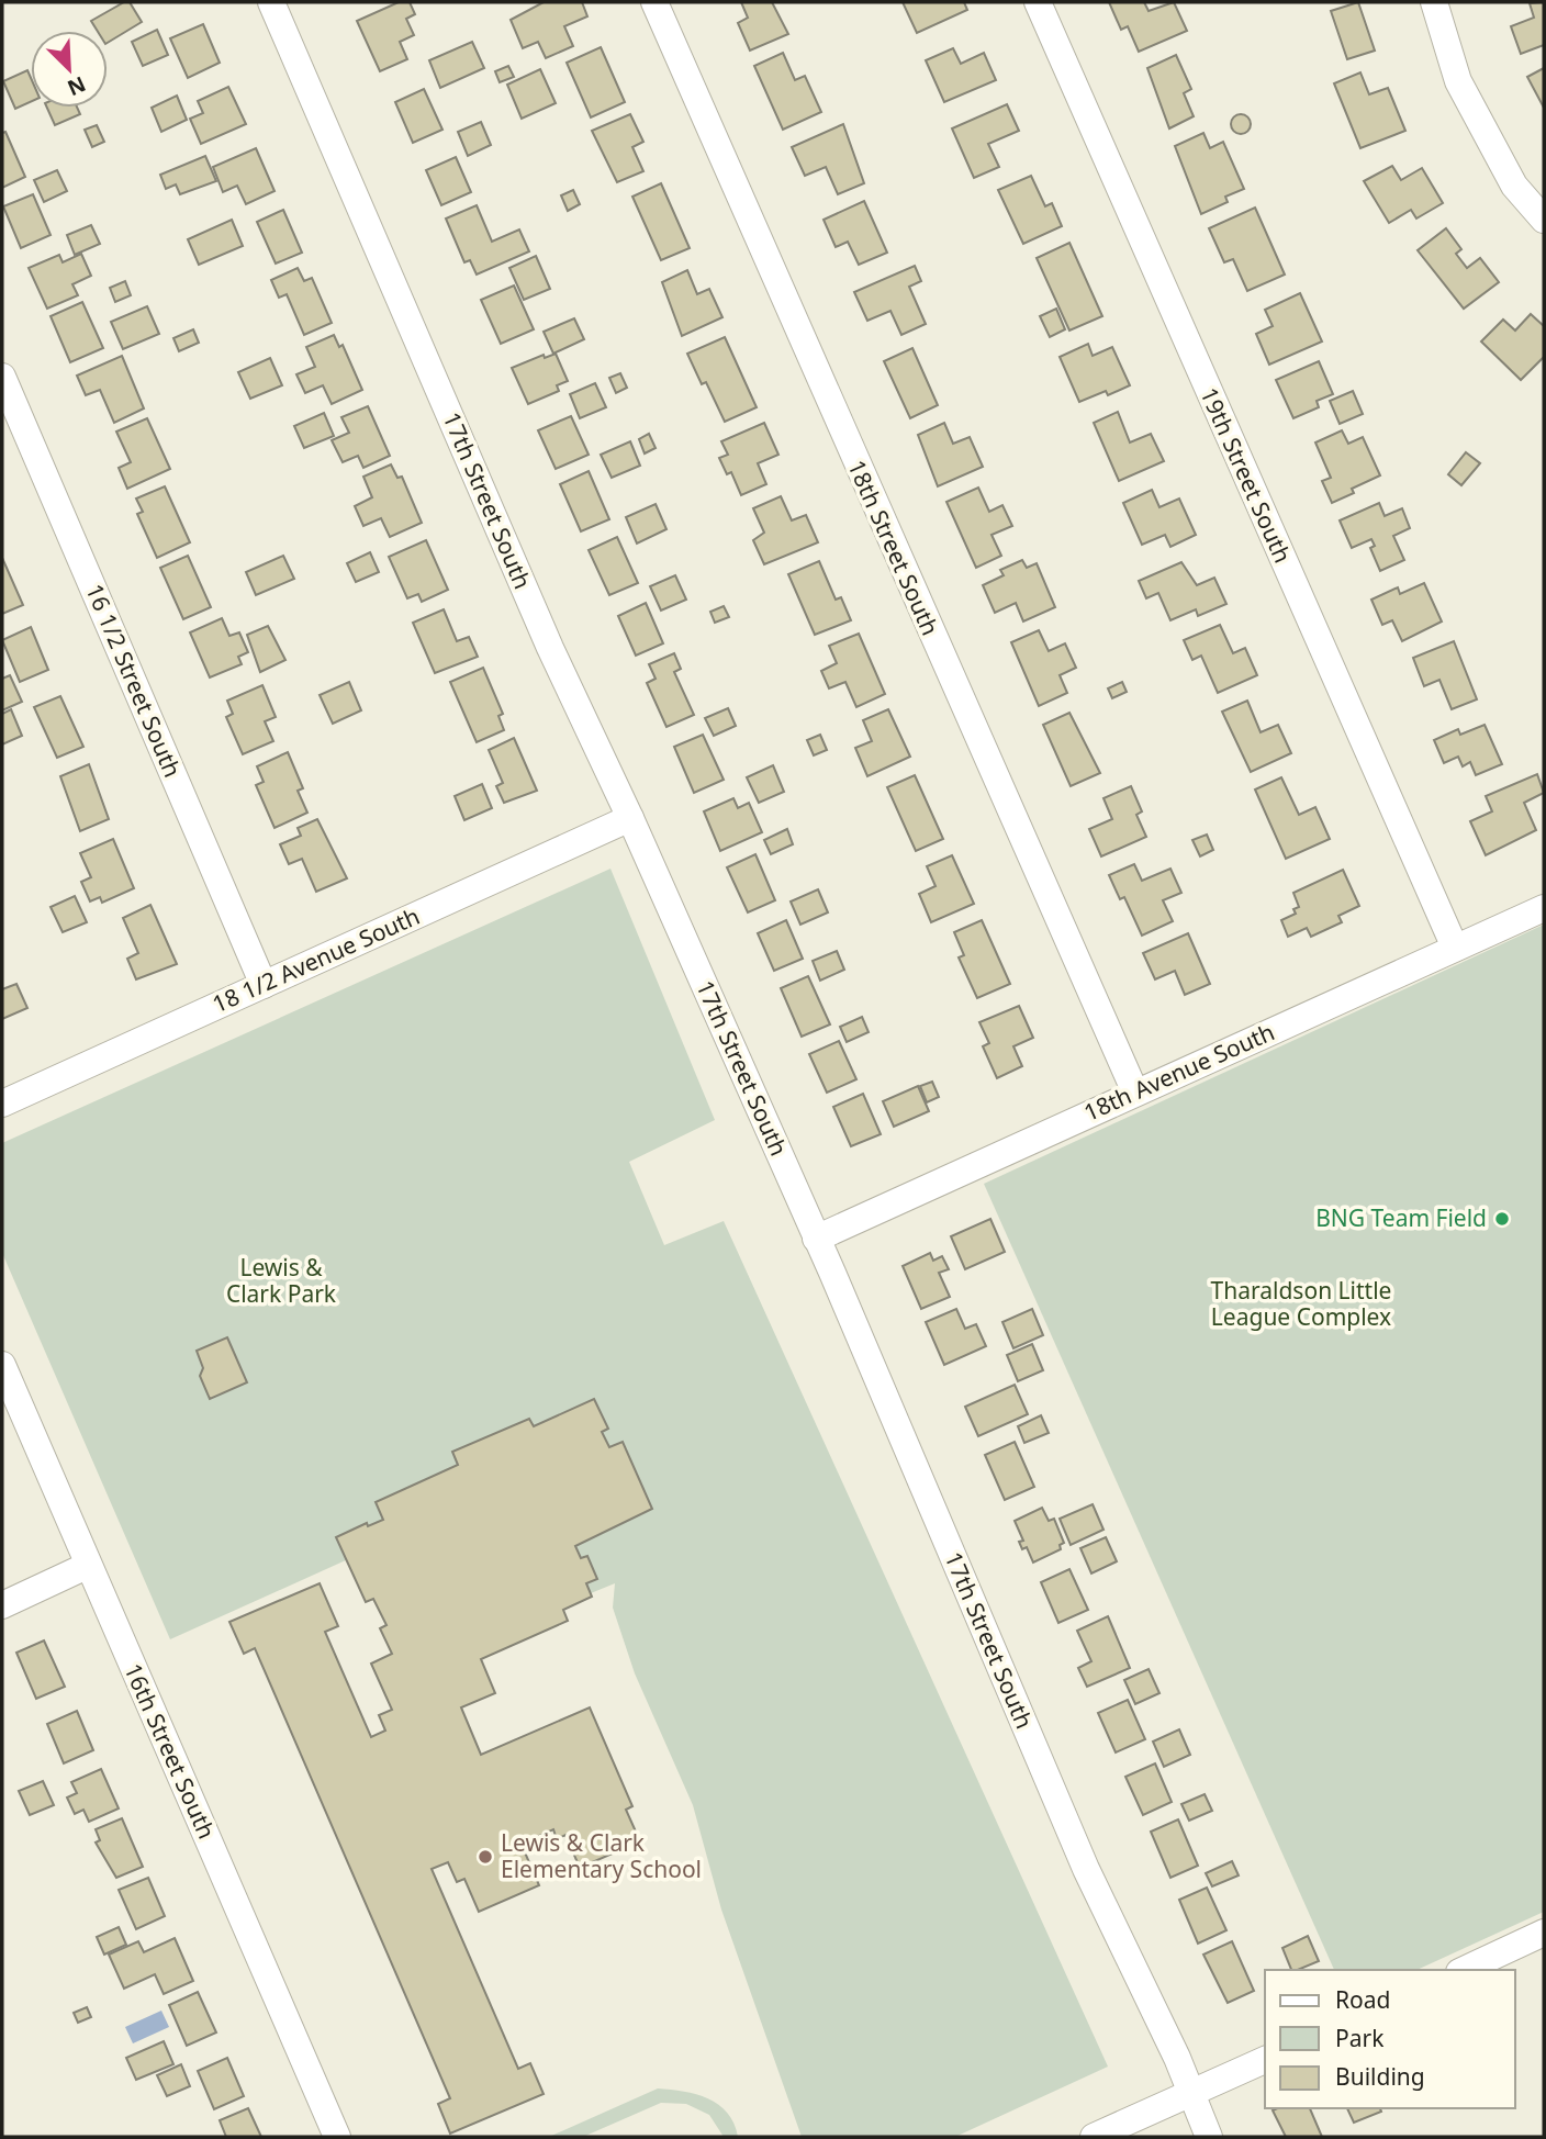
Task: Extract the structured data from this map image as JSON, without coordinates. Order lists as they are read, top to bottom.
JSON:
{
  "streets": {
    "street": [
      "19th Street South",
      "17th Street South",
      "18th Street South",
      "16 1/2 Street South",
      "18 1/2 Avenue South",
      "18th Avenue South",
      "16th Street South"
    ]
  },
  "crossings": [
    ["19th Street South", "18th Avenue South"],
    ["17th Street South", "18 1/2 Avenue South"],
    ["17th Street South", "18th Avenue South"],
    ["18th Street South", "18th Avenue South"],
    ["16 1/2 Street South", "18 1/2 Avenue South"]
  ],
  "parks": ["Lewis & Clark Park", "Tharaldson Little League Complex"],
  "places": ["BNG Team Field", "Lewis & Clark Elementary School"],
  "legend": ["Road", "Park", "Building"],
  "north": "bottom right"
}
